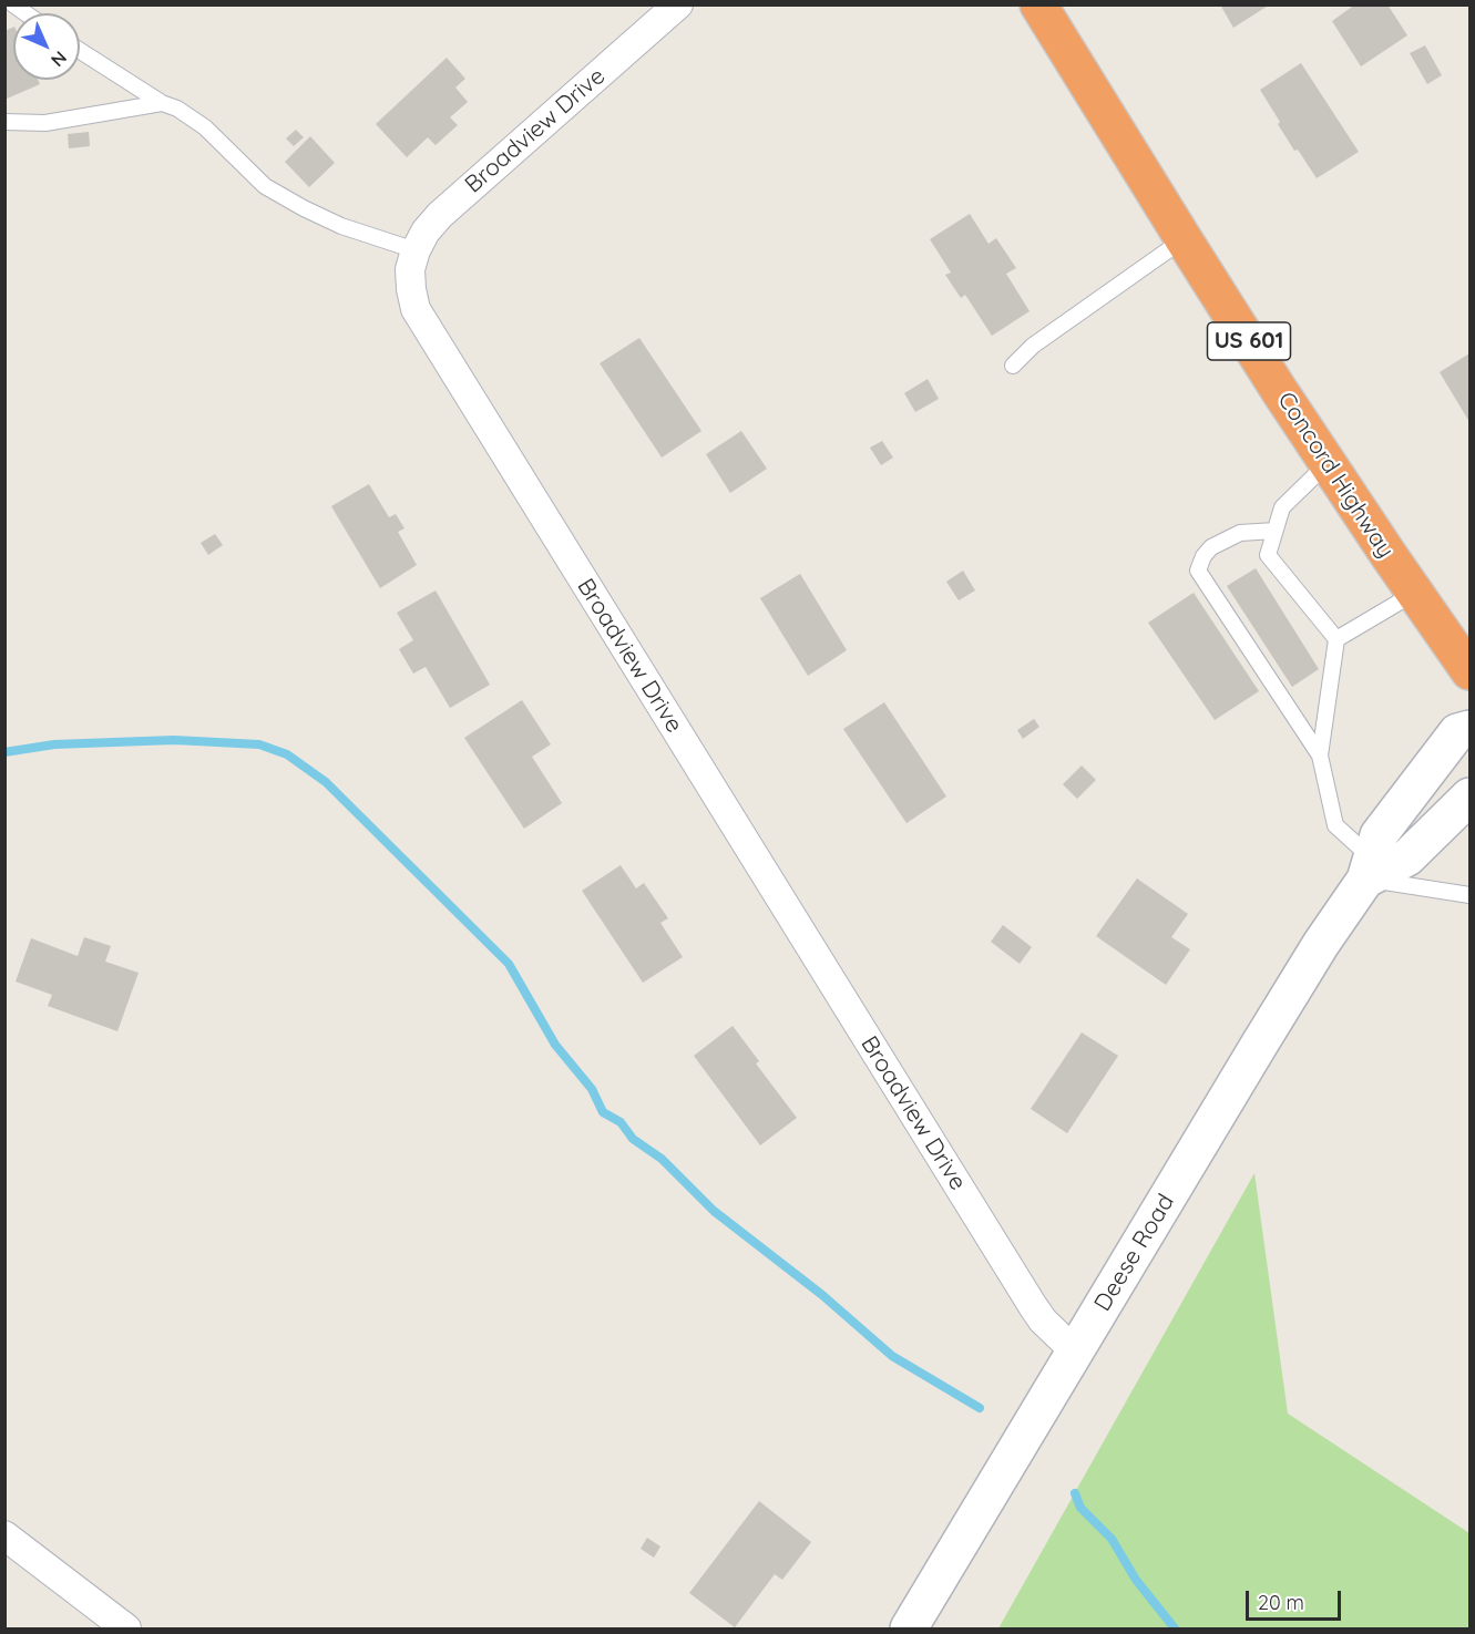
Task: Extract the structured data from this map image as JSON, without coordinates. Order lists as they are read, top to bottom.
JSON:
{
  "streets": {
    "highway": ["US 601", "Concord Highway"],
    "street": ["Broadview Drive", "Deese Road"]
  },
  "crossings": [
    ["Broadview Drive", "Deese Road"]
  ],
  "scale_bar": "20 m",
  "north": "bottom right"
}
